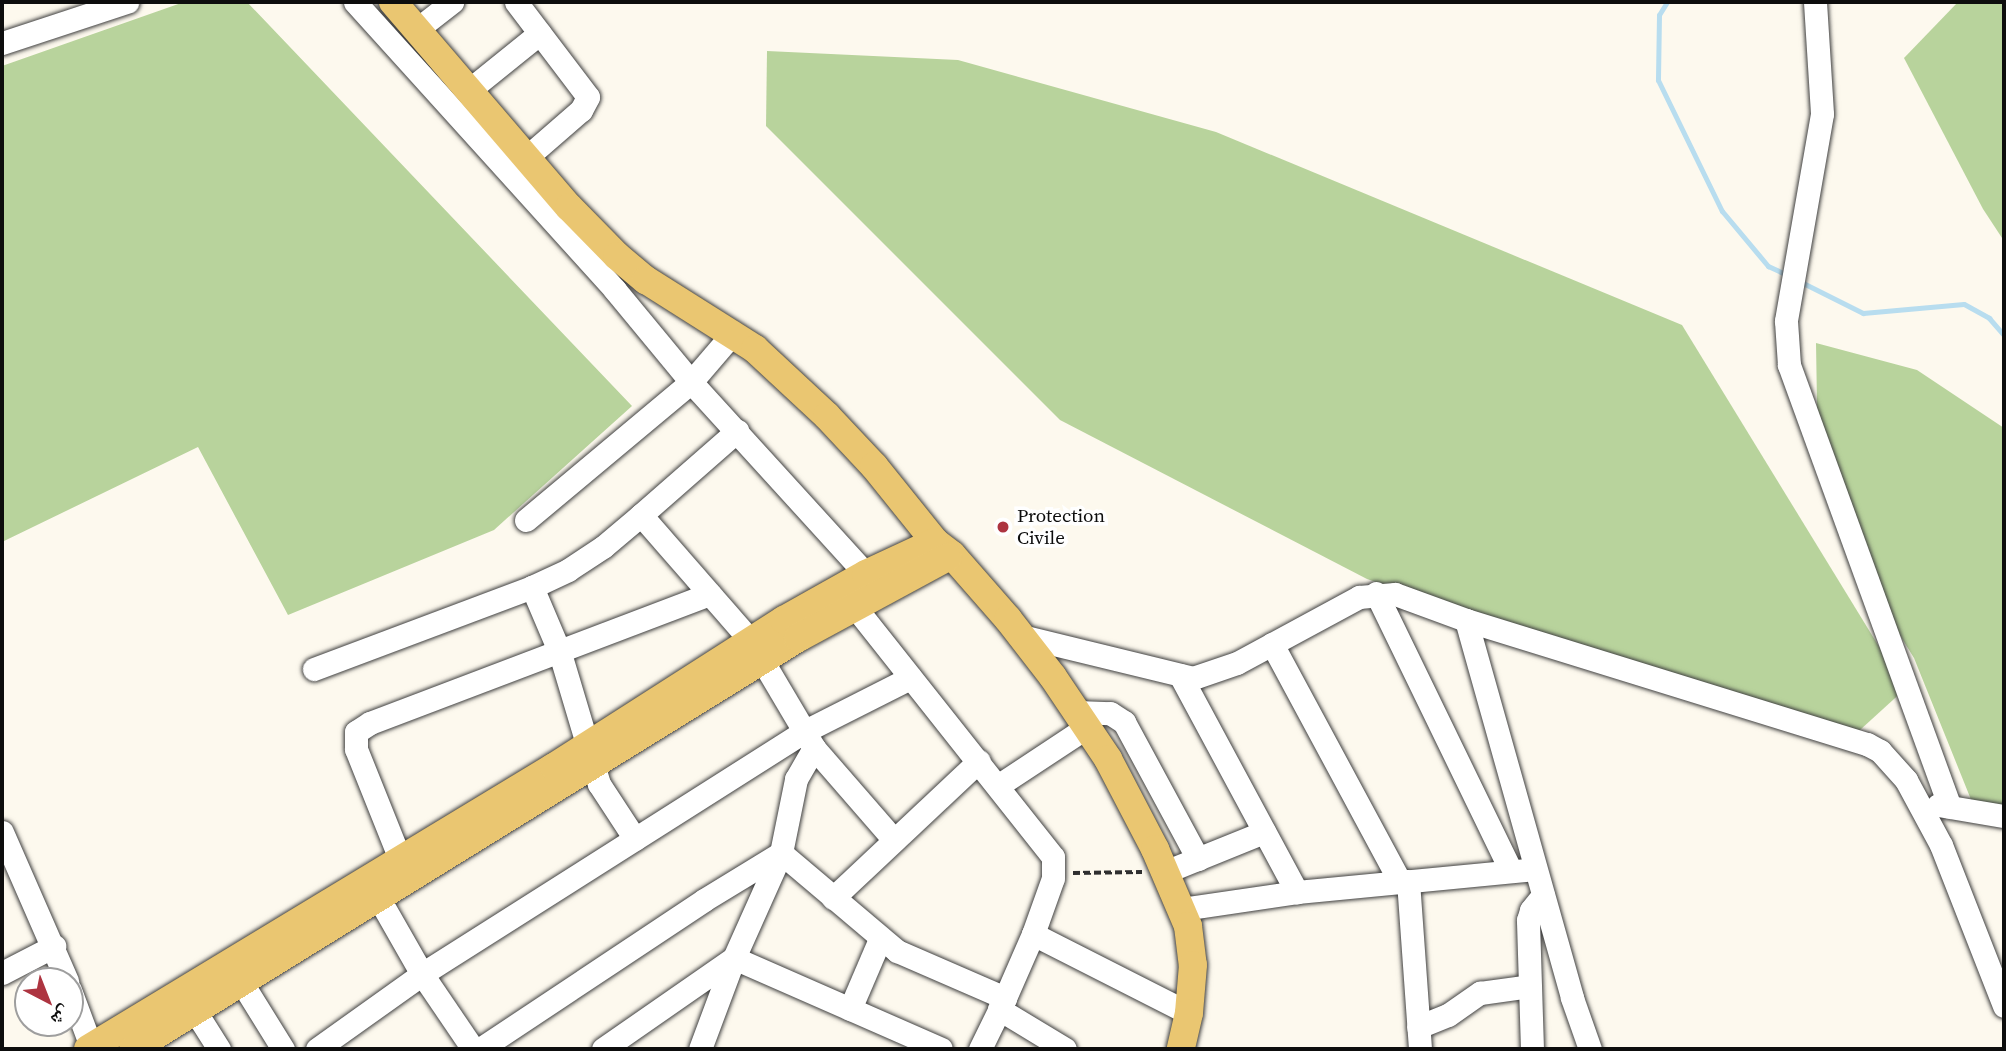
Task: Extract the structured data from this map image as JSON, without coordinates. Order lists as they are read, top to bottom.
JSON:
{
  "places": ["Protection Civile"],
  "north": "bottom right"
}
